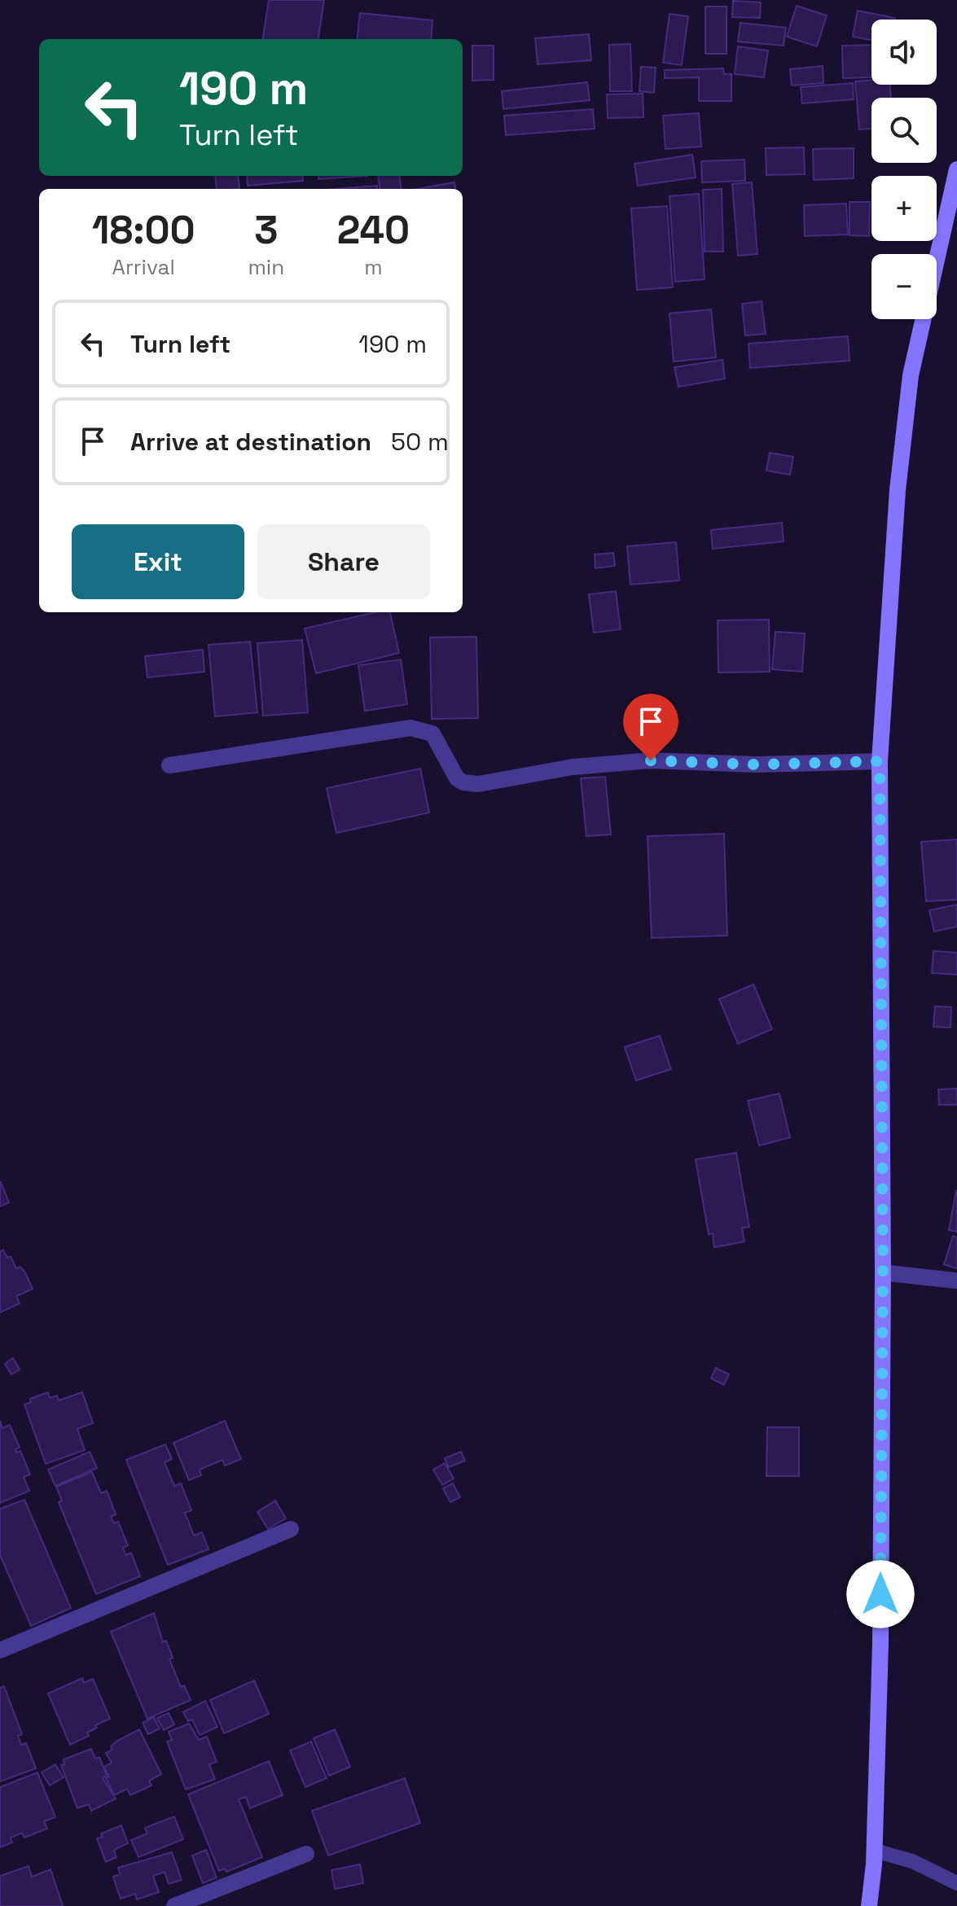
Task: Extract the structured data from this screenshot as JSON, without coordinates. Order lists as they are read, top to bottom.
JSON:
{
  "page": {
    "map_buttons": ["+", "−"],
    "turn": ["190 m", "Turn left"],
    "eta": [
      "18:00",
      "Arrival",
      "3",
      "min",
      "240",
      "m"
    ],
    "list": [
      {
        "name": "Turn left",
        "value": "190 m"
      },
      {
        "name": "Arrive at destination",
        "value": "50 m"
      }
    ],
    "buttons": ["Exit", "Share"]
  }
}
